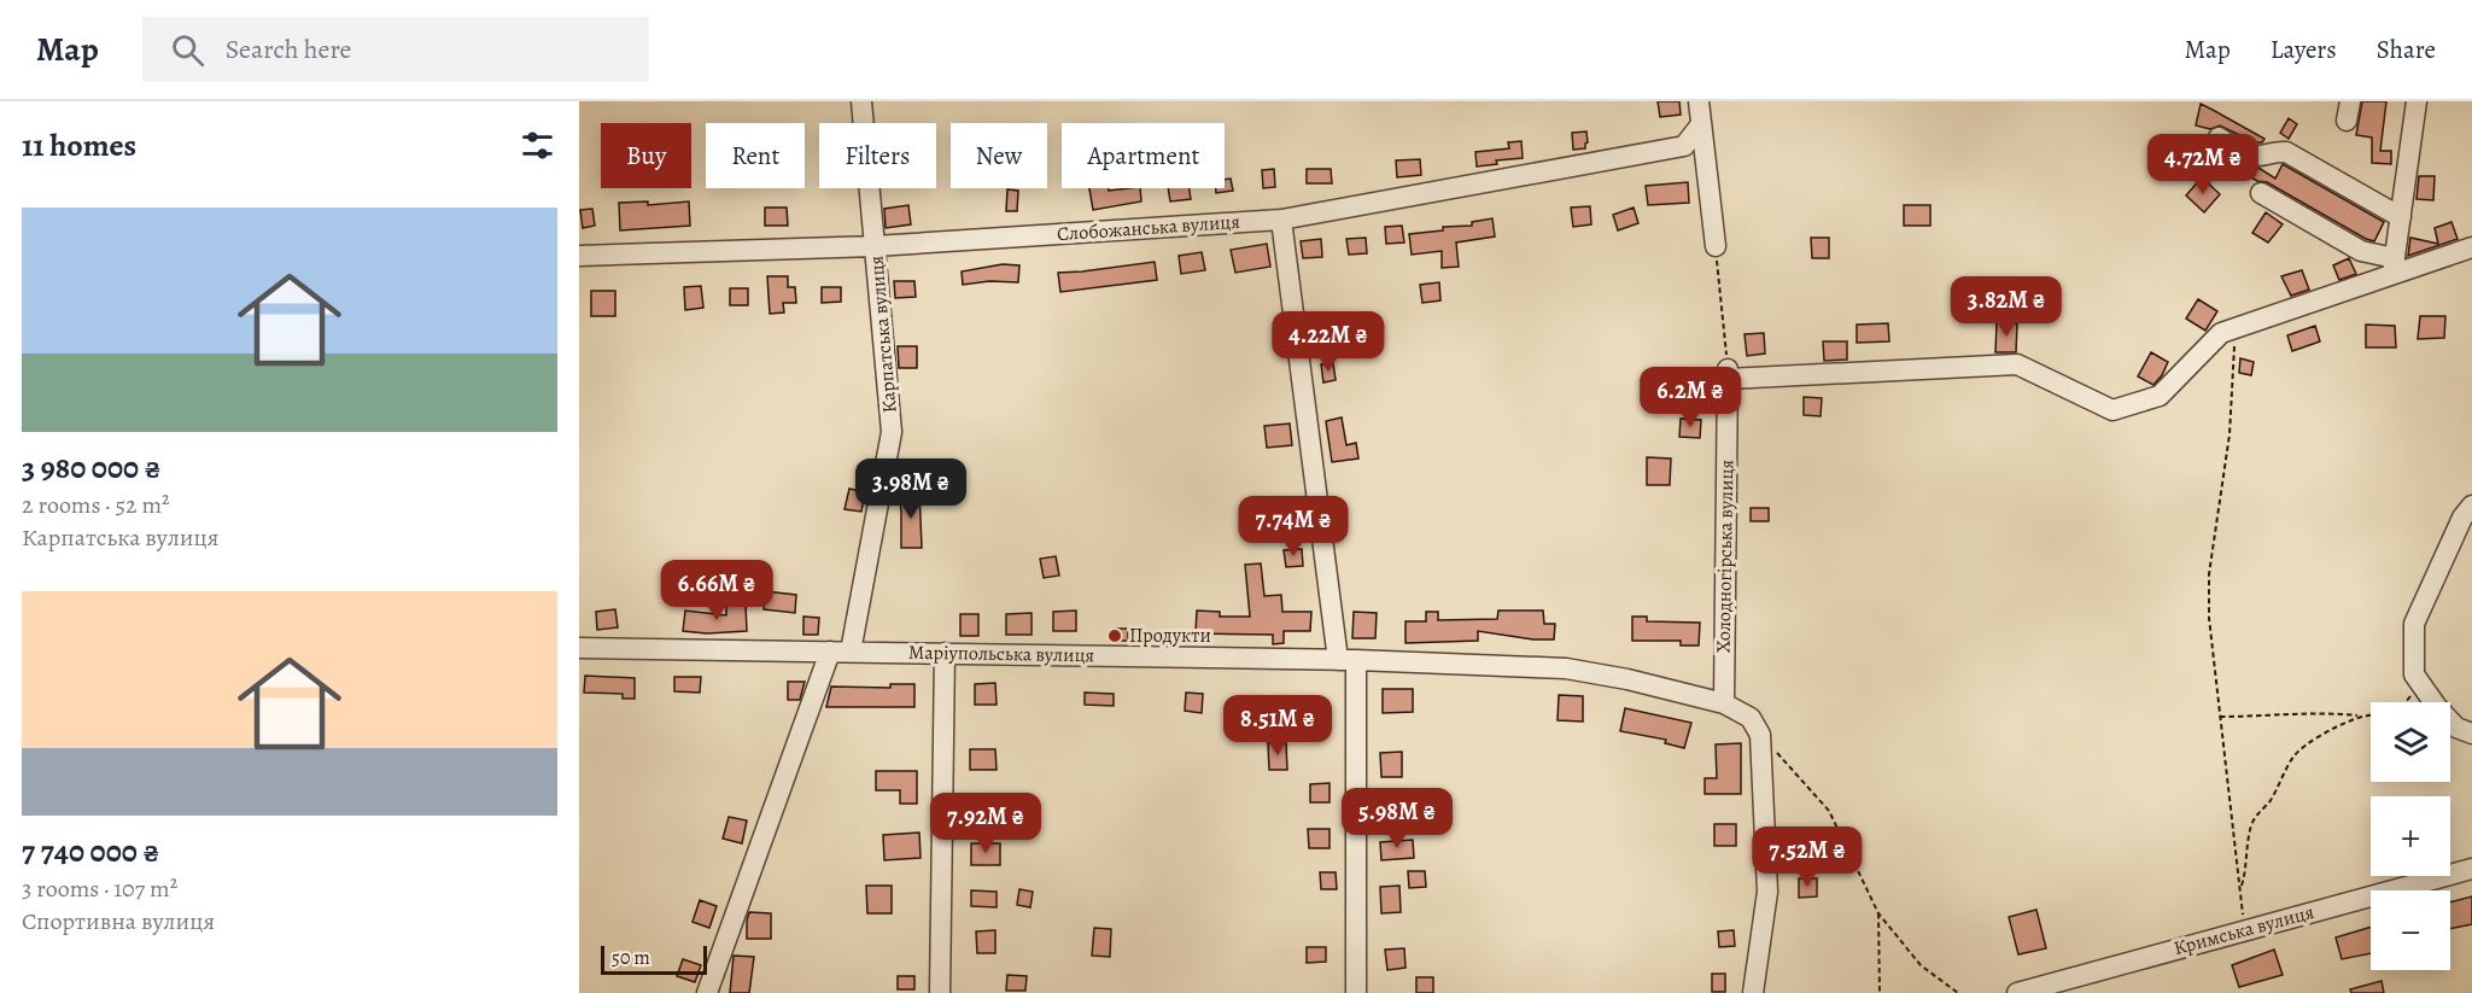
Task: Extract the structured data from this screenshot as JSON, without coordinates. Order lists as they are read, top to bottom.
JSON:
{
  "streets": {
    "street": [
      "Слобожанська вулиця",
      "Карпатська вулиця",
      "Холодногірська вулиця",
      "Маріупольська вулиця",
      "Кримська вулиця"
    ]
  },
  "crossings": [
    ["Слобожанська вулиця", "Карпатська вулиця"],
    ["Карпатська вулиця", "Маріупольська вулиця"],
    ["Холодногірська вулиця", "Маріупольська вулиця"]
  ],
  "places": ["Продукти"],
  "scale_bar": "50 m",
  "page": {
    "header": "Map",
    "search": "Search here",
    "nav": ["Map", "Layers", "Share"],
    "heading": "11 homes",
    "chip": [
      "Buy",
      "Rent",
      "Filters",
      "New",
      "Apartment"
    ],
    "price": [
      "4.72M ₴",
      "3.82M ₴",
      "4.22M ₴",
      "6.2M ₴",
      "3.98M ₴",
      "7.74M ₴",
      "6.66M ₴",
      "8.51M ₴",
      "5.98M ₴",
      "7.92M ₴",
      "7.52M ₴"
    ],
    "list": [
      {
        "name": "3 980 000 ₴",
        "note": "2 rooms · 52 m² · Карпатська вулиця"
      },
      {
        "name": "7 740 000 ₴",
        "note": "3 rooms · 107 m² · Спортивна вулиця"
      }
    ],
    "map_buttons": ["+", "−"],
    "scale": "50 m"
  }
}
